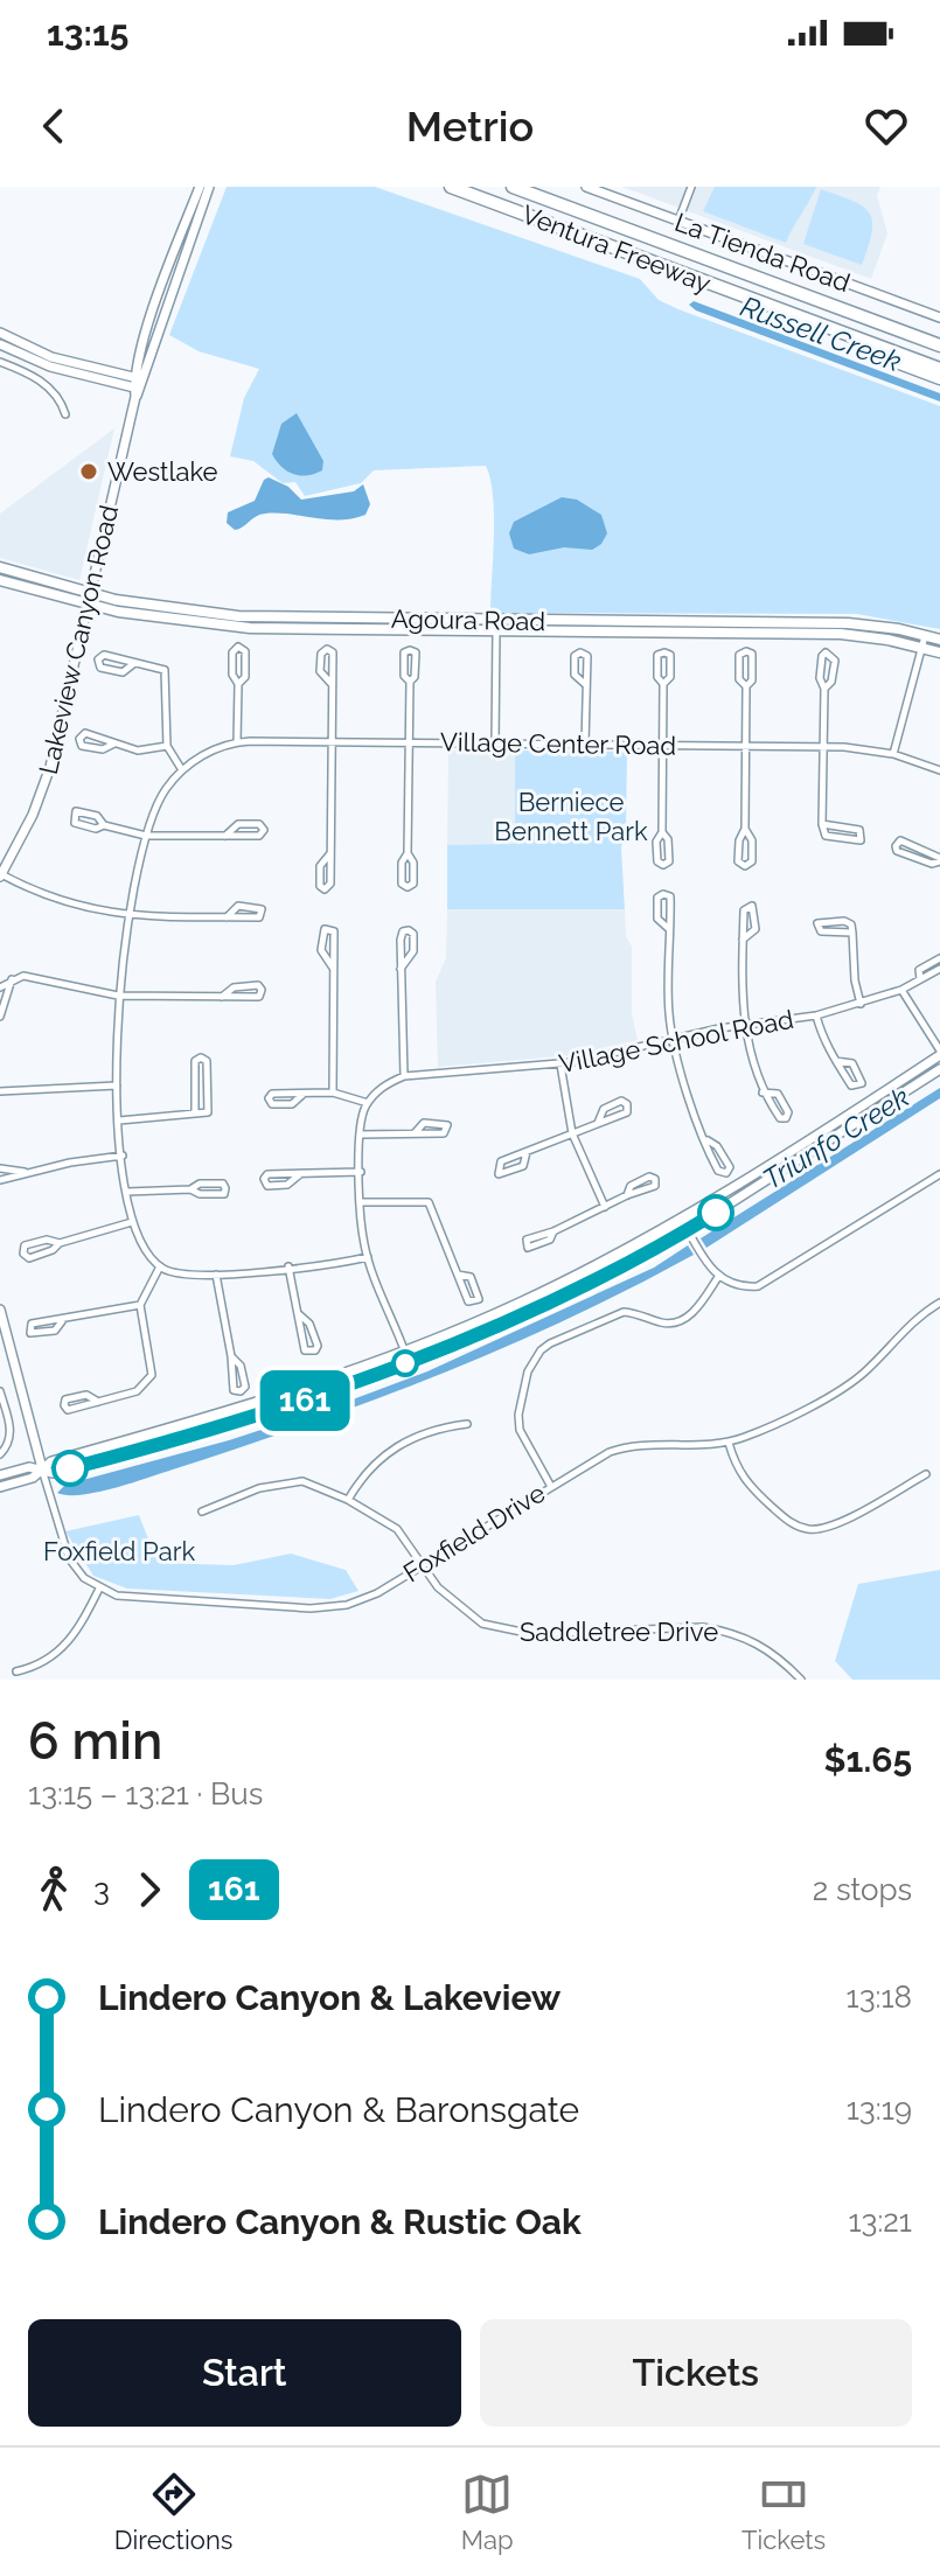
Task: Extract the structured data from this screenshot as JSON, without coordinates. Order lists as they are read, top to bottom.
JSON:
{
  "streets": {
    "highway": ["Ventura Freeway"],
    "main road": ["Agoura Road"],
    "street": [
      "La Tienda Road",
      "Lakeview Canyon Road",
      "Village Center Road",
      "Village School Road",
      "Foxfield Drive",
      "Saddletree Drive"
    ]
  },
  "crossings": [
    ["Agoura Road", "Lakeview Canyon Road"],
    ["Foxfield Drive", "Saddletree Drive"]
  ],
  "water": ["Russell Creek", "Triunfo Creek"],
  "parks": ["Berniece Bennett Park", "Foxfield Park"],
  "places": ["Westlake"],
  "lines": ["bus line 161"],
  "page": {
    "status": "13:15",
    "header": "Metrio",
    "on_map": "161",
    "heading": ["6 min", "13:15 – 13:21 · Bus", "$1.65"],
    "legs": ["3", "161", "2 stops"],
    "list": [
      {
        "name": "Lindero Canyon & Lakeview",
        "value": "13:18"
      },
      {
        "name": "Lindero Canyon & Baronsgate",
        "value": "13:19"
      },
      {
        "name": "Lindero Canyon & Rustic Oak",
        "value": "13:21"
      }
    ],
    "buttons": ["Start", "Tickets"],
    "tabs": ["Directions", "Map", "Tickets"]
  }
}
